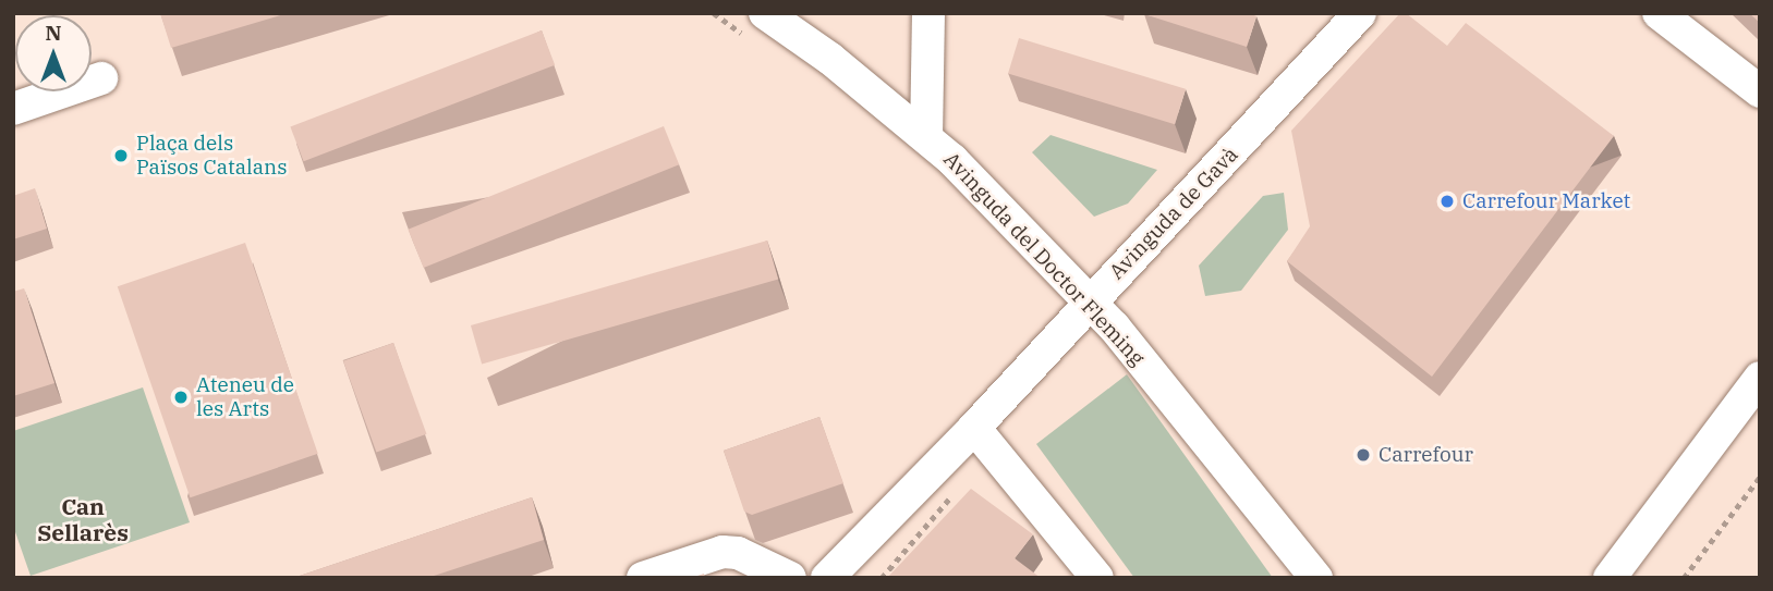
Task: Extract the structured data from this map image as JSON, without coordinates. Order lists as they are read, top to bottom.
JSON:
{
  "streets": {
    "street": ["Avinguda de Gavà", "Avinguda del Doctor Fleming"]
  },
  "crossings": [
    ["Avinguda de Gavà", "Avinguda del Doctor Fleming"]
  ],
  "districts": ["Can Sellarès"],
  "places": [
    "Plaça dels Països Catalans",
    "Carrefour Market",
    "Ateneu de les Arts",
    "Carrefour"
  ],
  "north": "top"
}
